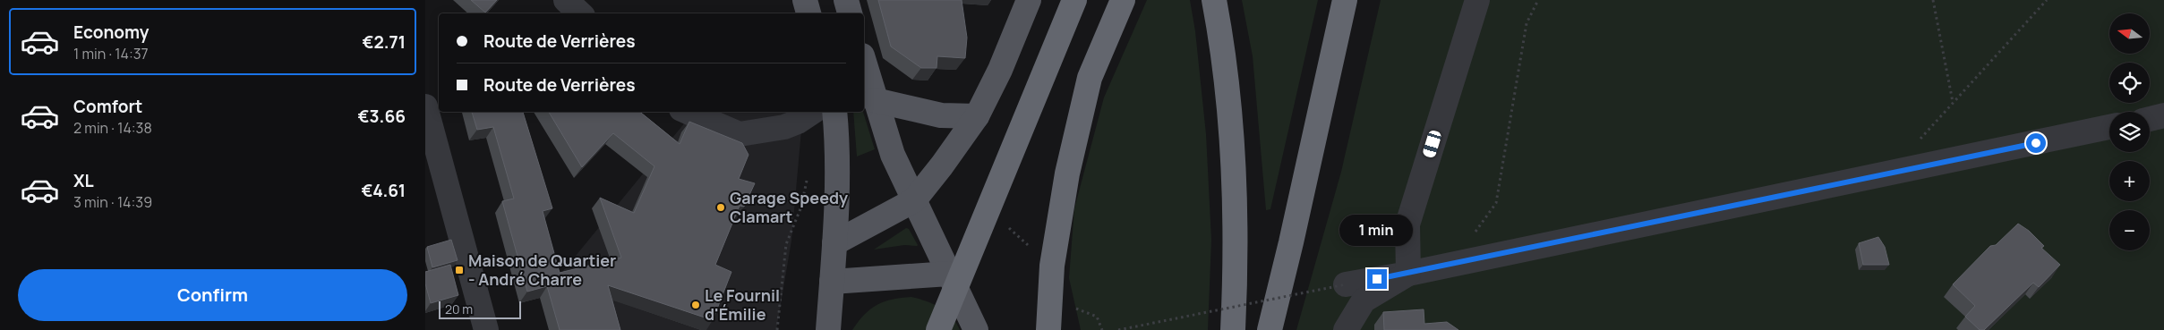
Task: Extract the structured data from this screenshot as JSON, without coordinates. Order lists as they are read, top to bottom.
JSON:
{
  "places": {
    "other": ["Garage Speedy Clamart", "Le Fournil d'Émilie"],
    "transit": ["Maison de Quartier - André Charre"]
  },
  "scale_bar": "20 m",
  "north": "left",
  "page": {
    "list": [
      {
        "name": "Economy",
        "note": "1 min · 14:37",
        "value": "€2.71"
      },
      {
        "name": "Comfort",
        "note": "2 min · 14:38",
        "value": "€3.66"
      },
      {
        "name": "XL",
        "note": "3 min · 14:39",
        "value": "€4.61"
      }
    ],
    "map_buttons": ["+", "−"],
    "banner": ["Route de Verrières", "Route de Verrières"],
    "bubble": "1 min",
    "buttons": "Confirm",
    "scale": "20 m"
  }
}
